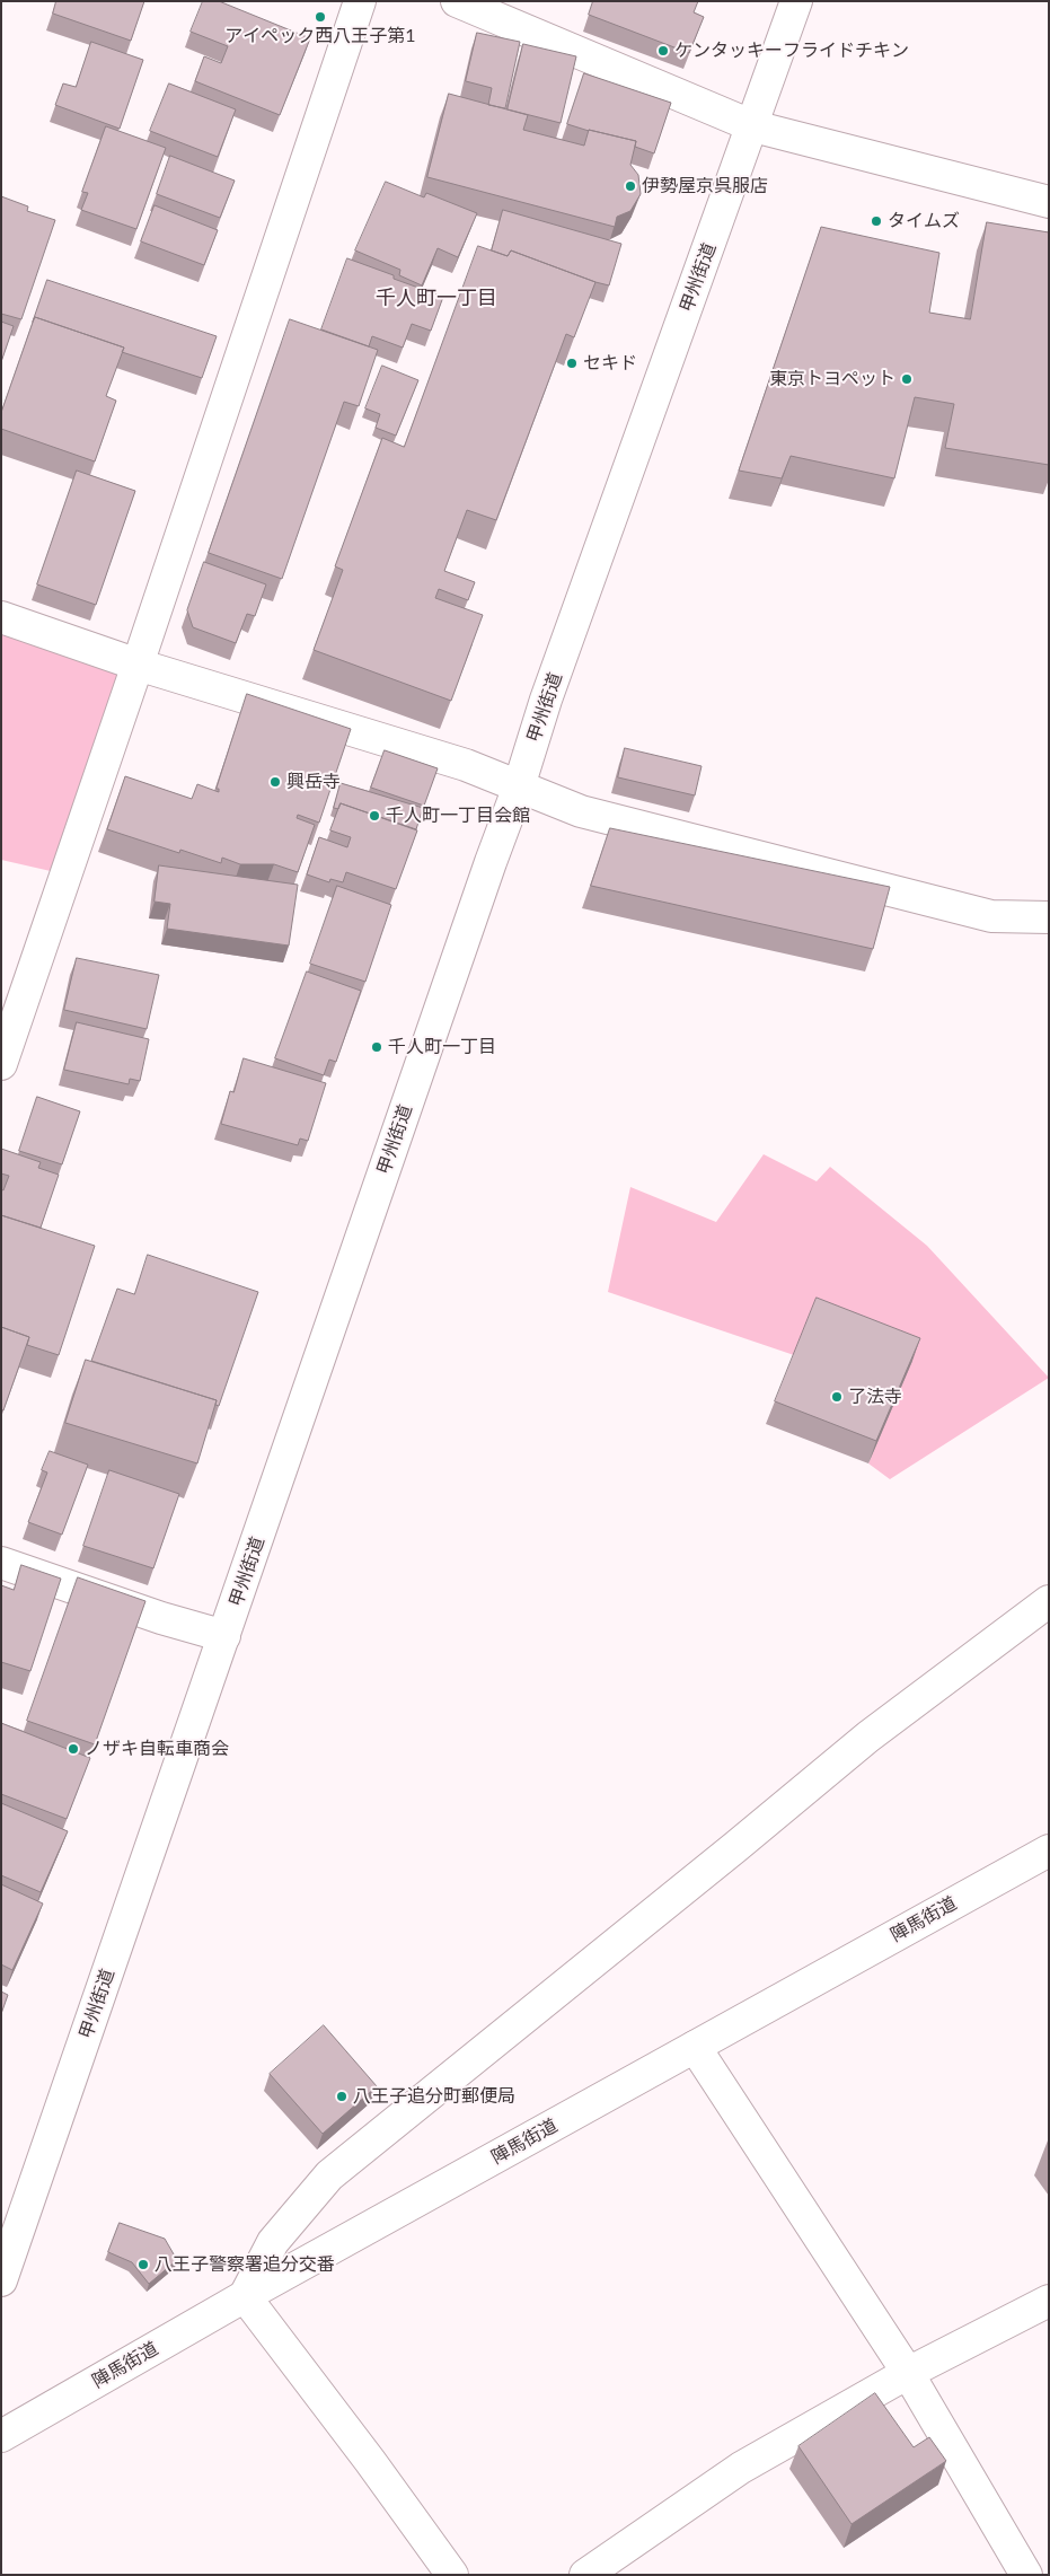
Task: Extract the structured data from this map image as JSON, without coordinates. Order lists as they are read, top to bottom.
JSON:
{
  "streets": {
    "main road": ["甲州街道", "陣馬街道"]
  },
  "districts": ["千人町一丁目"],
  "places": [
    "アイペック西八王子第1",
    "ケンタッキーフライドチキン",
    "伊勢屋京呉服店",
    "タイムズ",
    "セキド",
    "東京トヨペット",
    "興岳寺",
    "千人町一丁目会館",
    "千人町一丁目",
    "了法寺",
    "ノザキ自転車商会",
    "八王子追分町郵便局",
    "八王子警察署追分交番"
  ]
}
